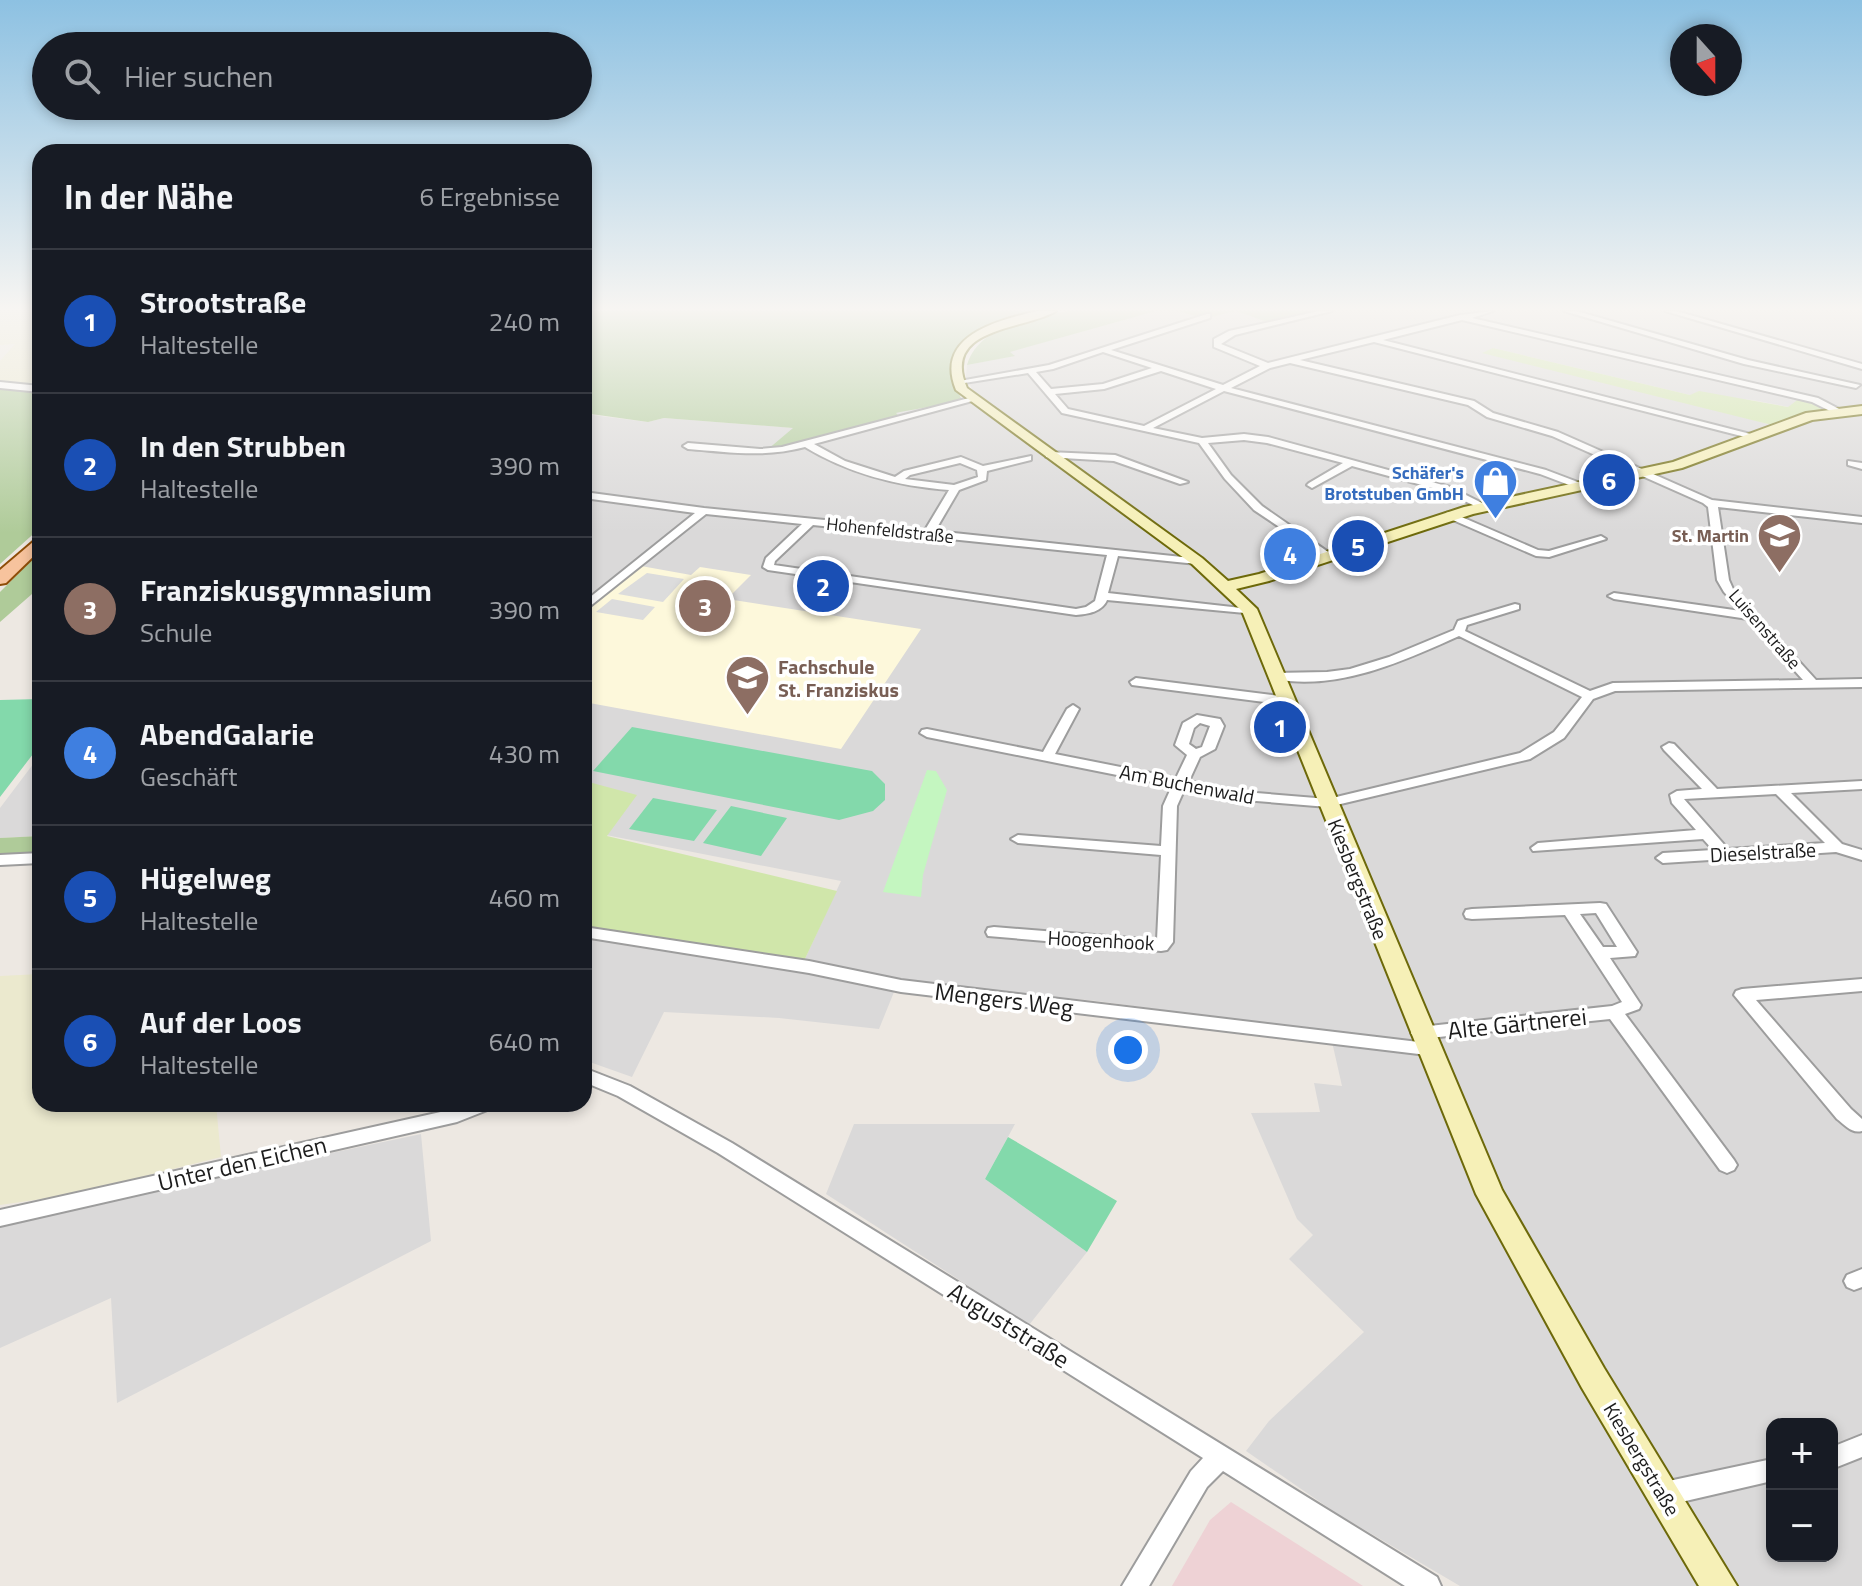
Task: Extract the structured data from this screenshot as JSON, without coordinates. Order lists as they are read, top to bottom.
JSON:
{
  "streets": {
    "street": [
      "Hohenfeldstraße",
      "Luisenstraße",
      "Am Buchenwald",
      "Dieselstraße",
      "Kiesbergstraße",
      "Hoogenhook",
      "Mengers Weg",
      "Alte Gärtnerei",
      "Unter den Eichen",
      "Auguststraße"
    ]
  },
  "crossings": [
    ["Hohenfeldstraße", "Kiesbergstraße"],
    ["Am Buchenwald", "Kiesbergstraße"],
    ["Am Buchenwald", "Hoogenhook"],
    ["Kiesbergstraße", "Mengers Weg"],
    ["Kiesbergstraße", "Alte Gärtnerei"],
    ["Mengers Weg", "Alte Gärtnerei"]
  ],
  "places": {
    "shop": ["Schäfer's Brotstuben GmbH"],
    "school or university": ["St. Martin", "Fachschule St. Franziskus"]
  },
  "north": "bottom",
  "page": {
    "search": "Hier suchen",
    "heading": ["In der Nähe", "6 Ergebnisse"],
    "list": [
      {
        "mark": "1",
        "name": "Strootstraße",
        "note": "Haltestelle",
        "value": "240 m"
      },
      {
        "mark": "2",
        "name": "In den Strubben",
        "note": "Haltestelle",
        "value": "390 m"
      },
      {
        "mark": "3",
        "name": "Franziskusgymnasium",
        "note": "Schule",
        "value": "390 m"
      },
      {
        "mark": "4",
        "name": "AbendGalarie",
        "note": "Geschäft",
        "value": "430 m"
      },
      {
        "mark": "5",
        "name": "Hügelweg",
        "note": "Haltestelle",
        "value": "460 m"
      },
      {
        "mark": "6",
        "name": "Auf der Loos",
        "note": "Haltestelle",
        "value": "640 m"
      }
    ],
    "pins": [
      "6",
      "5",
      "4",
      "2",
      "3",
      "1"
    ],
    "map_buttons": ["+", "−"]
  }
}
